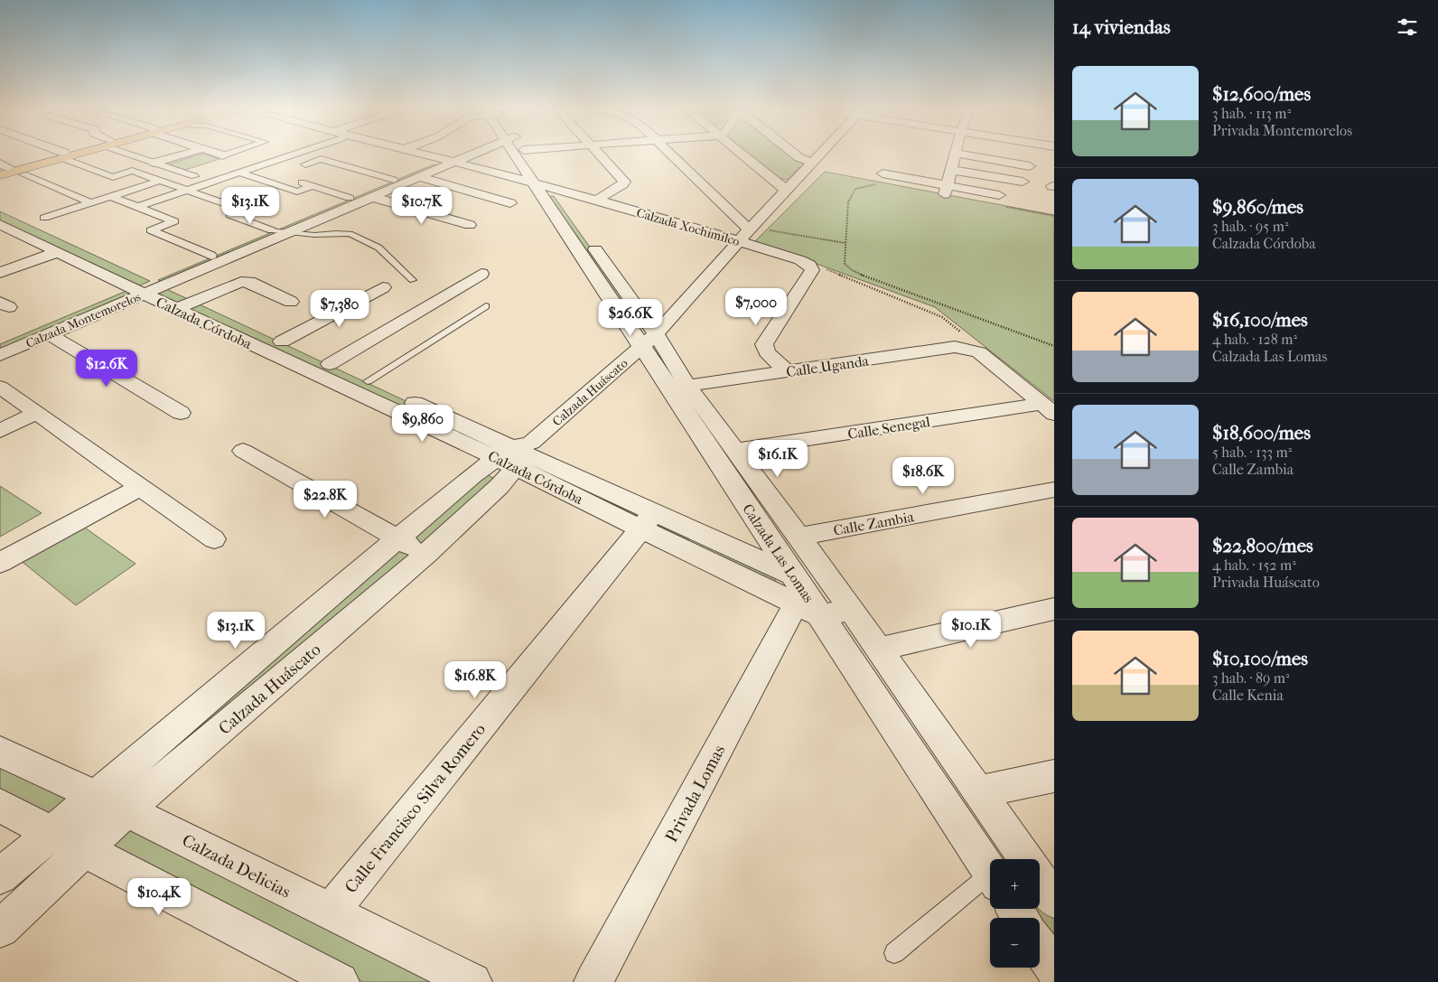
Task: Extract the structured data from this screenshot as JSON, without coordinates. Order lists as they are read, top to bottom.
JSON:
{
  "streets": {
    "street": [
      "Calzada Xochimilco",
      "Calzada Montemorelos",
      "Calzada Córdoba",
      "Calle Uganda",
      "Calzada Huáscato",
      "Calle Senegal",
      "Calle Zambia",
      "Calzada Las Lomas",
      "Privada Lomas",
      "Calle Francisco Silva Romero",
      "Calzada Delicias"
    ]
  },
  "crossings": [
    ["Calzada Xochimilco", "Calzada Montemorelos"],
    ["Calzada Xochimilco", "Calzada Huáscato"],
    ["Calzada Xochimilco", "Calzada Las Lomas"],
    ["Calzada Montemorelos", "Calzada Córdoba"],
    ["Calzada Córdoba", "Calzada Huáscato"],
    ["Calzada Córdoba", "Calzada Las Lomas"],
    ["Calzada Córdoba", "Privada Lomas"],
    ["Calzada Córdoba", "Calle Francisco Silva Romero"],
    ["Calle Uganda", "Calzada Las Lomas"],
    ["Calzada Huáscato", "Calzada Las Lomas"],
    ["Calzada Huáscato", "Calzada Delicias"],
    ["Calle Senegal", "Calzada Las Lomas"],
    ["Calle Zambia", "Calzada Las Lomas"],
    ["Calzada Las Lomas", "Privada Lomas"],
    ["Calle Francisco Silva Romero", "Calzada Delicias"]
  ],
  "page": {
    "heading": "14 viviendas",
    "list": [
      {
        "name": "$12,600/mes",
        "note": "3 hab. · 113 m² · Privada Montemorelos"
      },
      {
        "name": "$9,860/mes",
        "note": "3 hab. · 95 m² · Calzada Córdoba"
      },
      {
        "name": "$16,100/mes",
        "note": "4 hab. · 128 m² · Calzada Las Lomas"
      },
      {
        "name": "$18,600/mes",
        "note": "5 hab. · 133 m² · Calle Zambia"
      },
      {
        "name": "$22,800/mes",
        "note": "4 hab. · 152 m² · Privada Huáscato"
      },
      {
        "name": "$10,100/mes",
        "note": "3 hab. · 89 m² · Calle Kenia"
      }
    ],
    "price": [
      "$13.1K",
      "$10.7K",
      "$7,000",
      "$7,380",
      "$26.6K",
      "$12.6K",
      "$9,860",
      "$16.1K",
      "$18.6K",
      "$22.8K",
      "$10.1K",
      "$13.1K",
      "$16.8K",
      "$10.4K"
    ],
    "map_buttons": ["+", "−"]
  }
}
